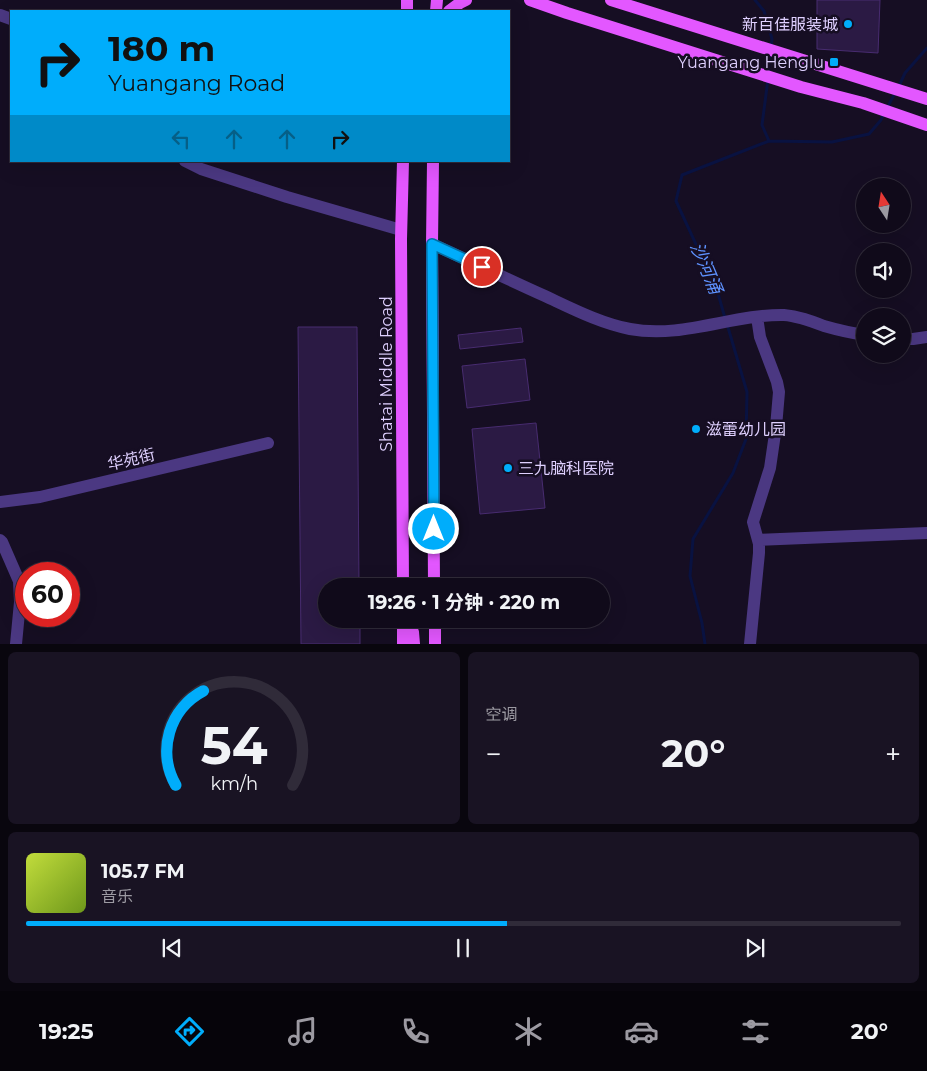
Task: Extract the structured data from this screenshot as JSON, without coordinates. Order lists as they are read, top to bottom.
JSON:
{
  "streets": {
    "main road": ["Shatai Middle Road"],
    "street": ["华苑街"]
  },
  "water": ["沙河涌"],
  "places": {
    "other": ["新百佳服装城", "滋蕾幼儿园", "三九脑科医院"],
    "transit": ["Yuangang Henglu"]
  },
  "north": "top",
  "page": {
    "turn": ["180 m", "Yuangang Road"],
    "limit": "60",
    "trip": "19:26 · 1 分钟 · 220 m",
    "tile": "空调",
    "heat": ["−", "20°", "+"],
    "song": ["105.7 FM", "音乐"],
    "tabs": ["19:25", "20°"],
    "gauge": ["54", "km/h"]
  }
}
